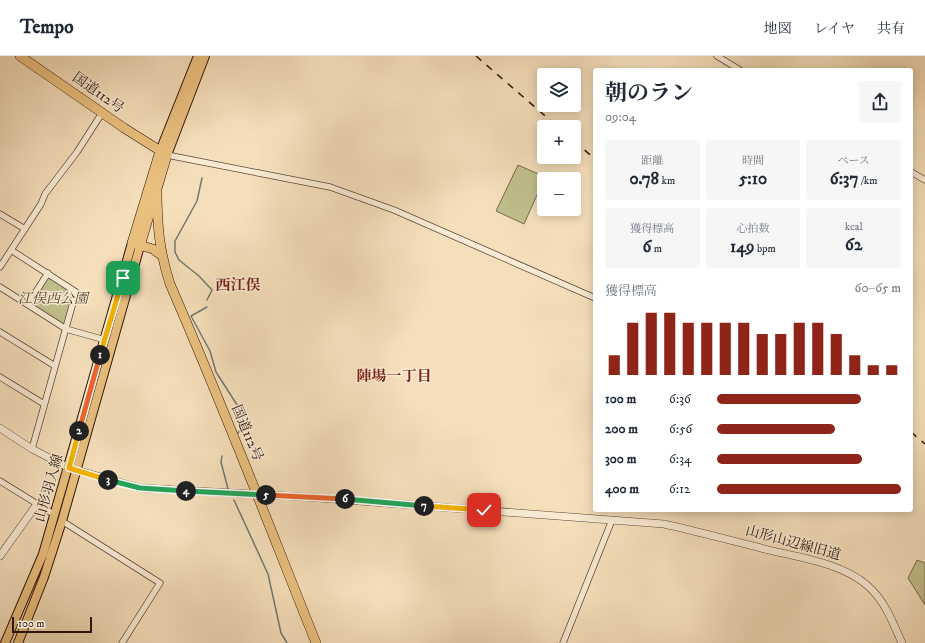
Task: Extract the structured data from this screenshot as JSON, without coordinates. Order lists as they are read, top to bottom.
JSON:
{
  "streets": {
    "highway": ["国道112号"],
    "main road": ["山形羽入線"],
    "street": ["山形山辺線旧道"]
  },
  "crossings": [
    ["国道112号", "山形山辺線旧道"],
    ["山形羽入線", "山形山辺線旧道"]
  ],
  "districts": ["西江俣", "陣場一丁目"],
  "parks": ["江俣西公園"],
  "scale_bar": "100 m",
  "page": {
    "header": "Tempo",
    "nav": ["地図", "レイヤ", "共有"],
    "map_buttons": ["+", "−"],
    "heading": ["朝のラン", "09:04"],
    "stats": [
      ["距離", "0.78 km"],
      ["時間", "5:10"],
      ["ペース", "6:37 /km"],
      ["獲得標高", "6 m"],
      ["心拍数", "149 bpm"],
      ["kcal", "62"]
    ],
    "chart": ["獲得標高", "60–65 m"],
    "pins": [
      "1",
      "2",
      "3",
      "4",
      "5",
      "6",
      "7"
    ],
    "list": [
      {
        "name": "100 m",
        "note": "6:36"
      },
      {
        "name": "200 m",
        "note": "6:56"
      },
      {
        "name": "300 m",
        "note": "6:34"
      },
      {
        "name": "400 m",
        "note": "6:12"
      }
    ],
    "scale": "100 m"
  }
}
